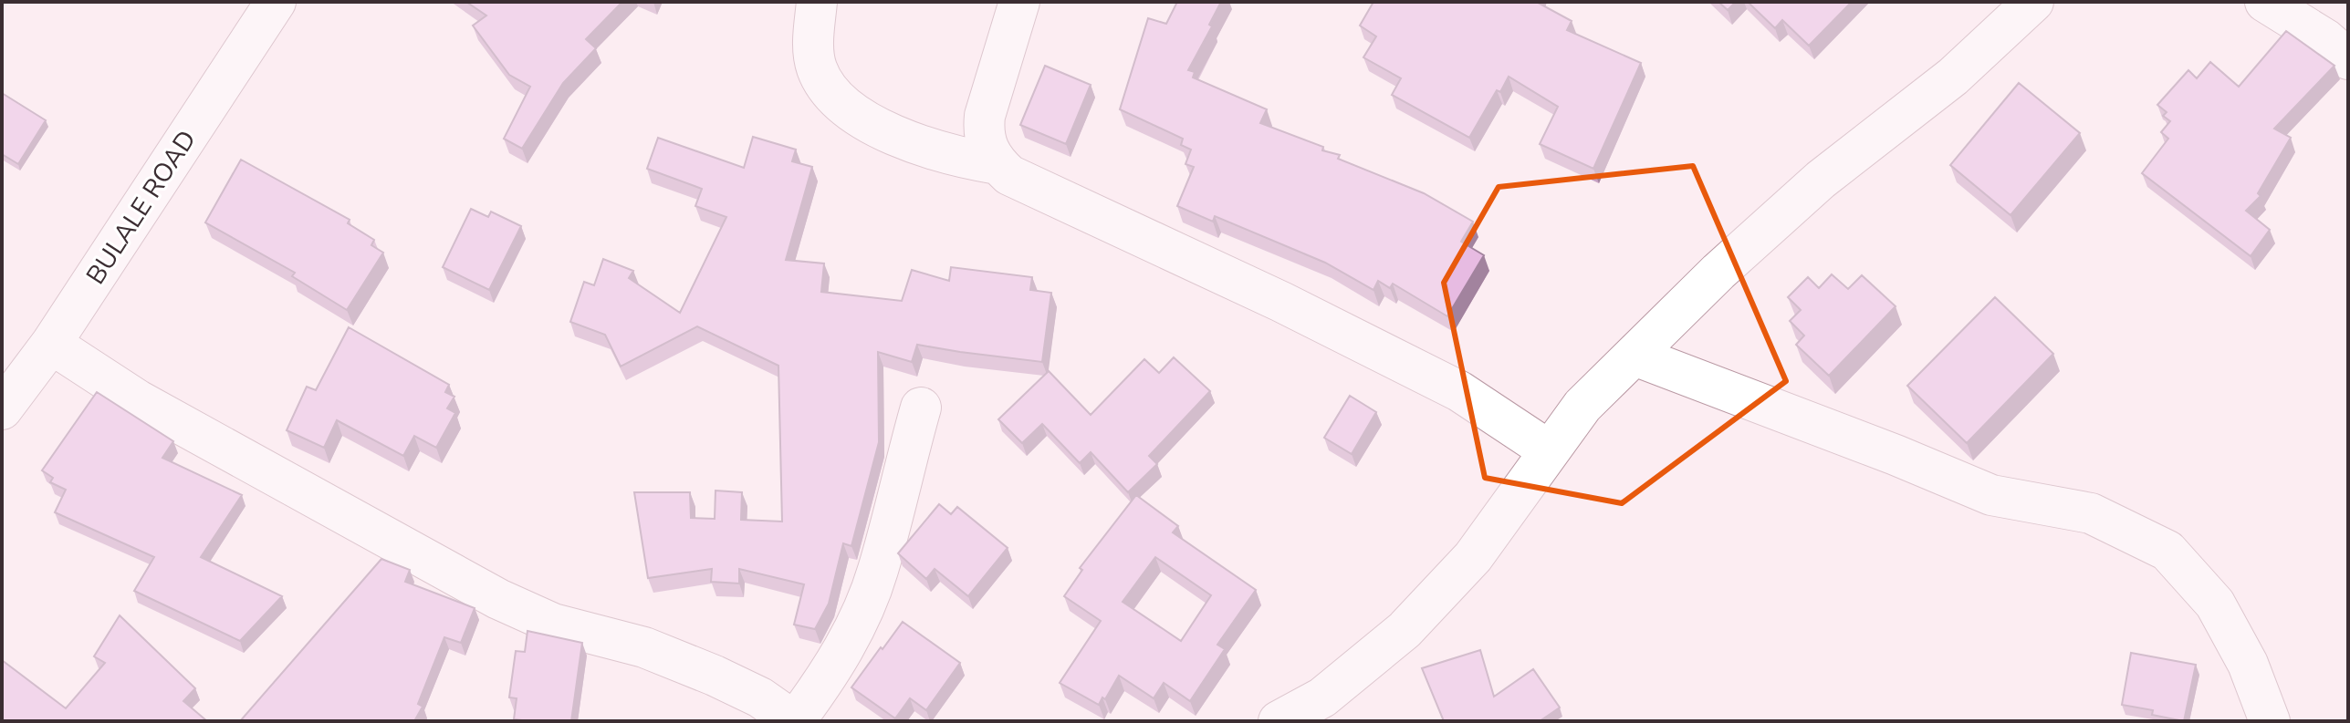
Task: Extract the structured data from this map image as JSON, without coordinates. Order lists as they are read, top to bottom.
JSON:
{
  "streets": {
    "street": ["BULALE ROAD"]
  }
}
